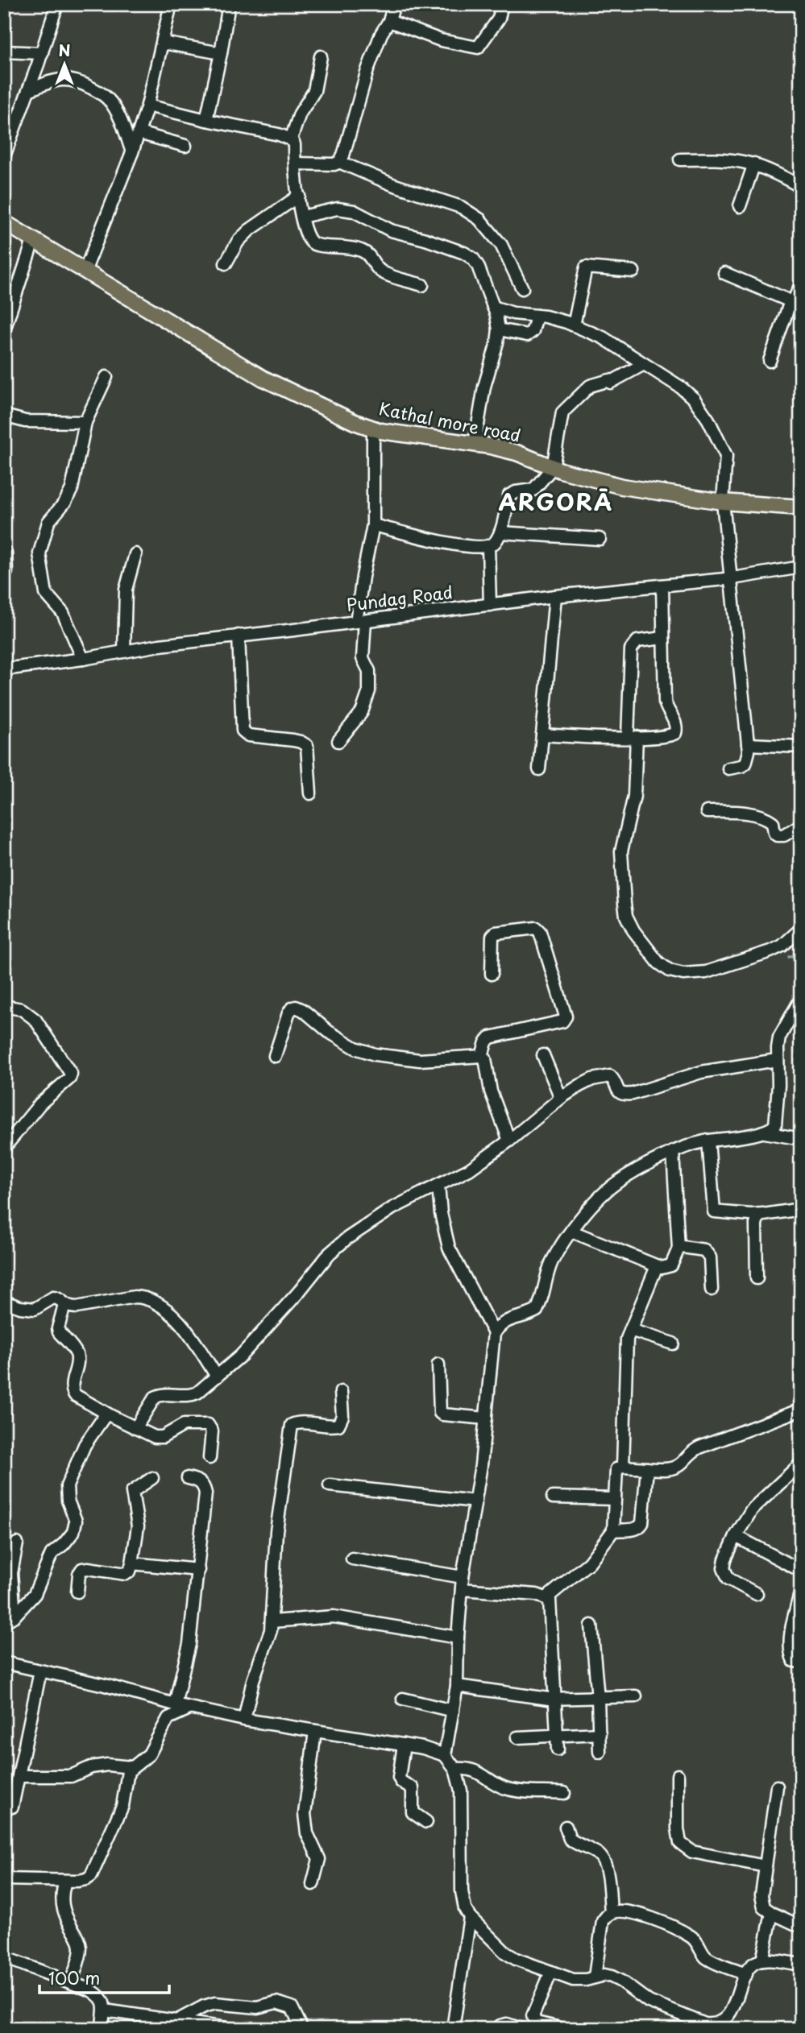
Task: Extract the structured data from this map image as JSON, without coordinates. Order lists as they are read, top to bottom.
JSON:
{
  "streets": {
    "main road": ["Kathal more road"],
    "street": ["Pundag Road"]
  },
  "districts": ["ARGORĀ"],
  "scale_bar": "100 m",
  "north": "top"
}
